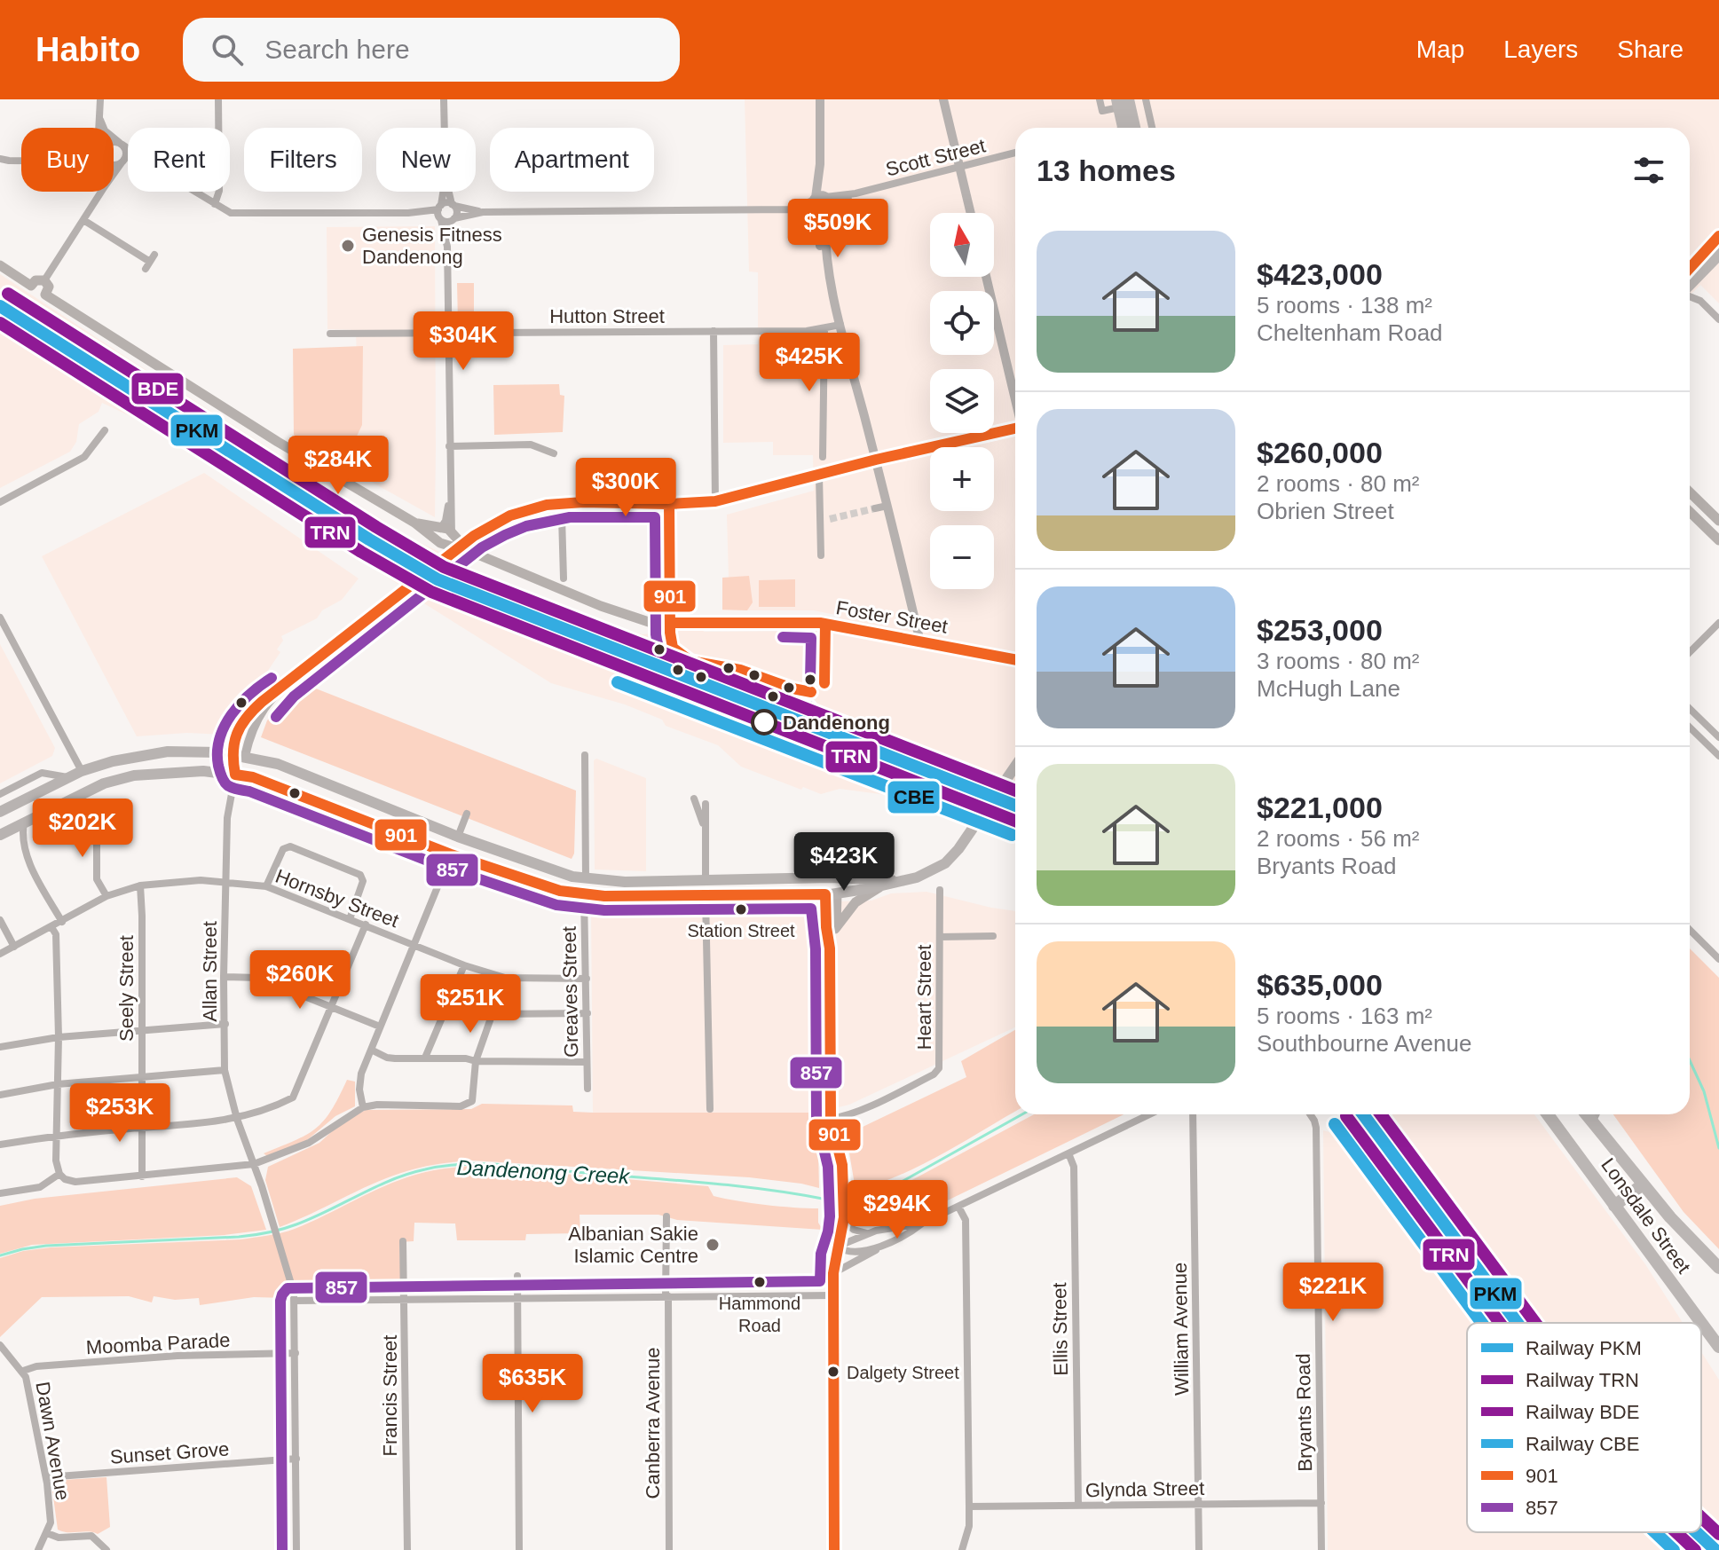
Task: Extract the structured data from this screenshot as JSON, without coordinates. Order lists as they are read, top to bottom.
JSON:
{
  "streets": {
    "highway": ["Lonsdale Street"],
    "main road": ["Foster Street"],
    "street": [
      "Scott Street",
      "Hutton Street",
      "Hornsby Street",
      "Allan Street",
      "Seely Street",
      "Greaves Street",
      "Heart Street",
      "Ellis Street",
      "William Avenue",
      "Moomba Parade",
      "Francis Street",
      "Bryants Road",
      "Canberra Avenue",
      "Dawn Avenue",
      "Sunset Grove",
      "Glynda Street"
    ]
  },
  "crossings": [
    ["Hornsby Street", "Allan Street"],
    ["Hornsby Street", "Seely Street"],
    ["Hornsby Street", "Greaves Street"],
    ["Allan Street", "Moomba Parade"],
    ["Allan Street", "Sunset Grove"],
    ["Ellis Street", "Glynda Street"],
    ["William Avenue", "Glynda Street"],
    ["Moomba Parade", "Dawn Avenue"],
    ["Bryants Road", "Glynda Street"],
    ["Dawn Avenue", "Sunset Grove"]
  ],
  "water": ["Dandenong Creek"],
  "places": [
    "Genesis Fitness Dandenong",
    "Dandenong",
    "Station Street",
    "Albanian Sakie Islamic Centre",
    "Hammond Road",
    "Dalgety Street"
  ],
  "lines": [
    "transit line 901",
    "rail line BDE",
    "rail line PKM",
    "rail line TRN",
    "transit line 857",
    "rail line CBE"
  ],
  "legend": [
    "Railway PKM",
    "Railway TRN",
    "Railway BDE",
    "Railway CBE",
    "901",
    "857"
  ],
  "north": "top",
  "page": {
    "header": "Habito",
    "search": "Search here",
    "nav": ["Map", "Layers", "Share"],
    "chip": [
      "Buy",
      "Rent",
      "Filters",
      "New",
      "Apartment"
    ],
    "heading": "13 homes",
    "price": [
      "$509K",
      "$304K",
      "$425K",
      "$284K",
      "$300K",
      "$202K",
      "$423K",
      "$260K",
      "$251K",
      "$253K",
      "$294K",
      "$221K",
      "$635K"
    ],
    "map_buttons": ["+", "−"],
    "list": [
      {
        "name": "$423,000",
        "note": "5 rooms · 138 m² · Cheltenham Road"
      },
      {
        "name": "$260,000",
        "note": "2 rooms · 80 m² · Obrien Street"
      },
      {
        "name": "$253,000",
        "note": "3 rooms · 80 m² · McHugh Lane"
      },
      {
        "name": "$221,000",
        "note": "2 rooms · 56 m² · Bryants Road"
      },
      {
        "name": "$635,000",
        "note": "5 rooms · 163 m² · Southbourne Avenue"
      }
    ]
  }
}
